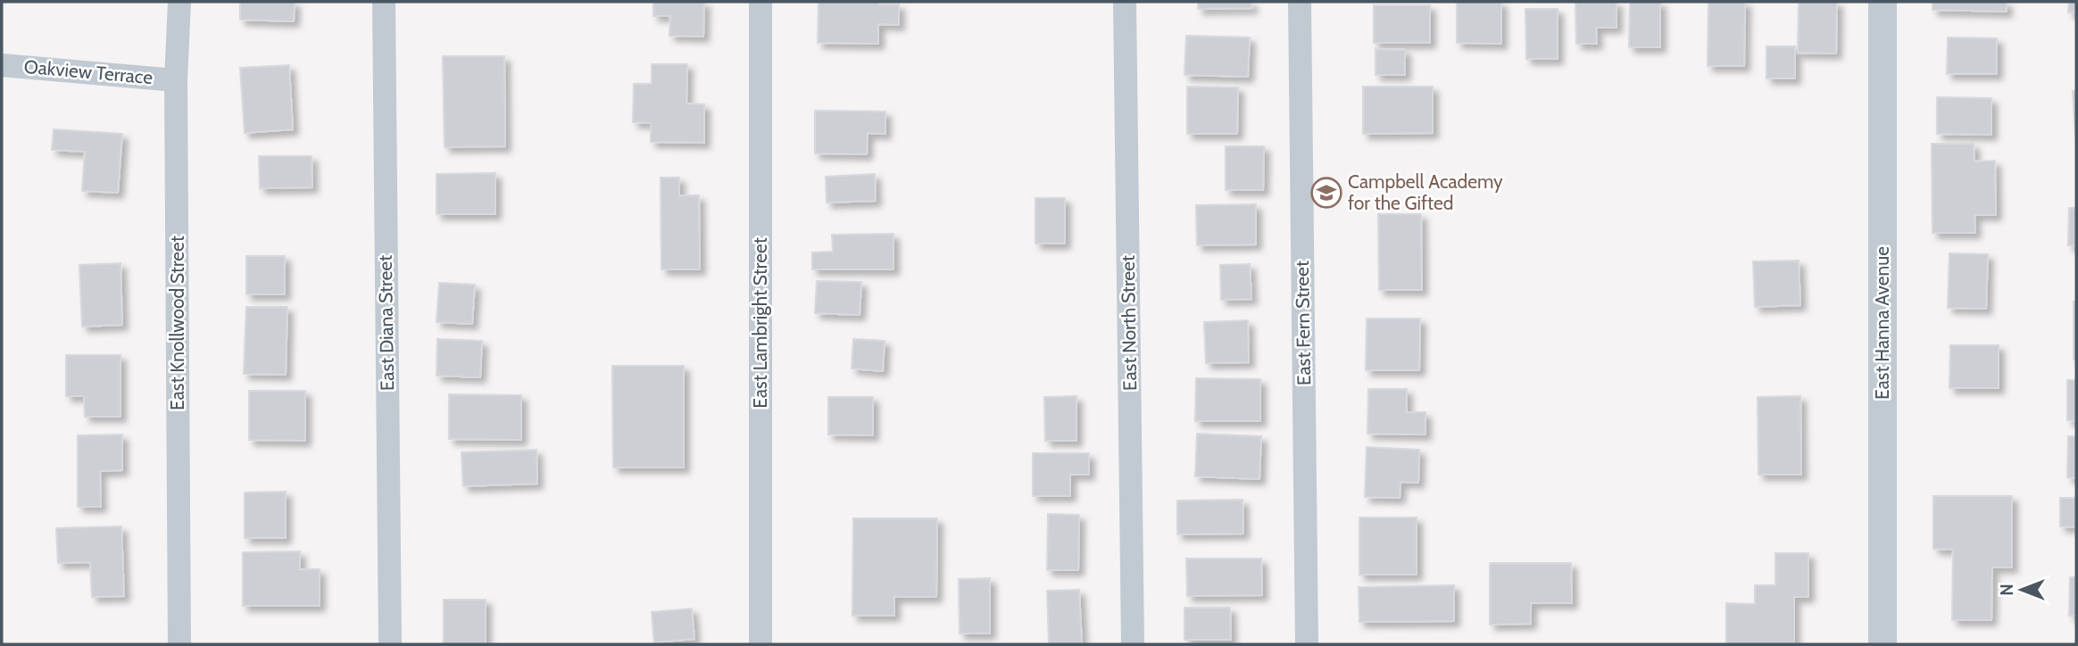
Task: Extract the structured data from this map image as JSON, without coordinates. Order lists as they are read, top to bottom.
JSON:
{
  "streets": {
    "street": [
      "Oakview Terrace",
      "East Knollwood Street",
      "East Diana Street",
      "East Lambright Street",
      "East North Street",
      "East Fern Street",
      "East Hanna Avenue"
    ]
  },
  "crossings": [
    ["Oakview Terrace", "East Knollwood Street"]
  ],
  "places": {
    "school or university": ["Campbell Academy for the Gifted"]
  },
  "north": "left"
}
